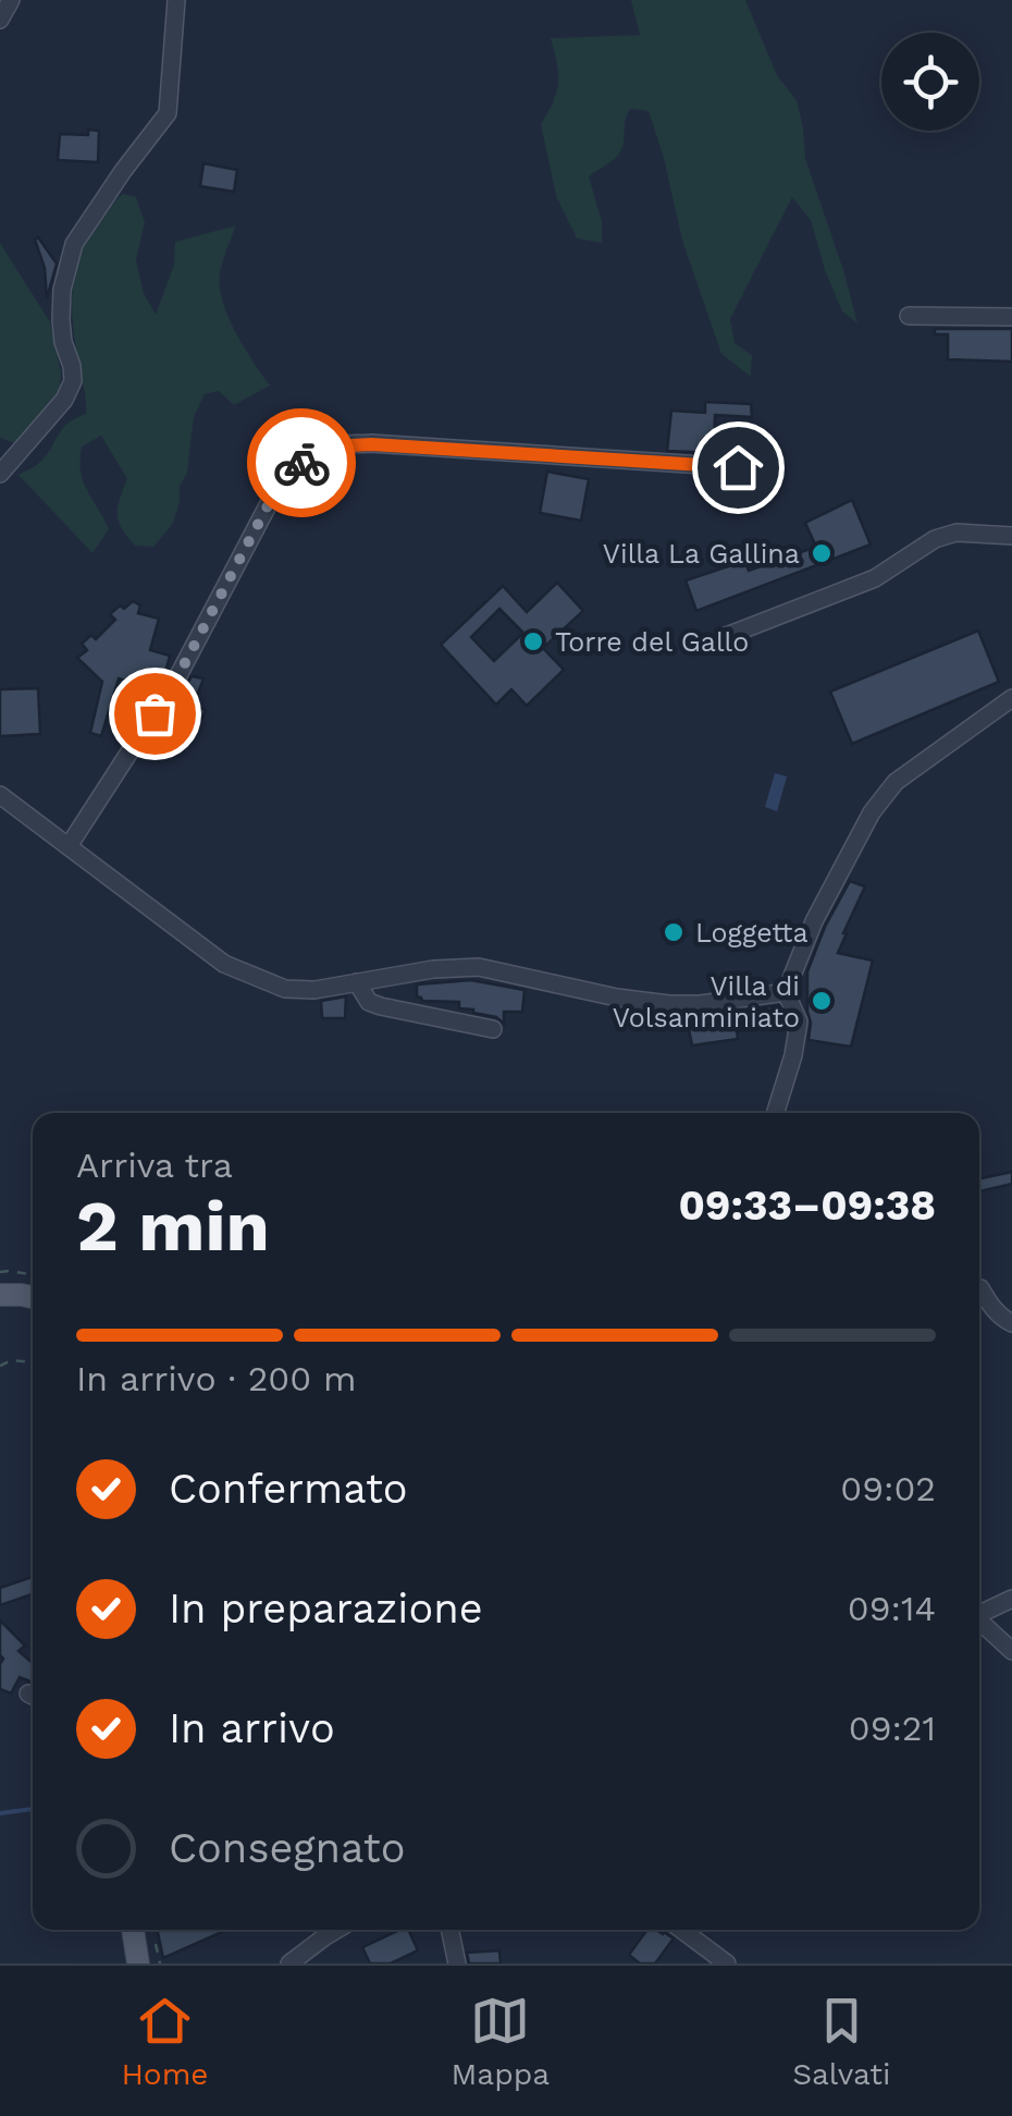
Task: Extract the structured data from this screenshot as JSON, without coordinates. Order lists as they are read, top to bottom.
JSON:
{
  "places": [
    "Villa La Gallina",
    "Torre del Gallo",
    "Loggetta",
    "Villa di Volsanminiato"
  ],
  "page": {
    "heading": ["2 min", "Arriva tra", "09:33–09:38"],
    "bar": "In arrivo · 200 m",
    "list": [
      ["Confermato", "09:02"],
      ["In preparazione", "09:14"],
      ["In arrivo", "09:21"],
      "Consegnato"
    ],
    "tabs": ["Home", "Mappa", "Salvati"]
  }
}
